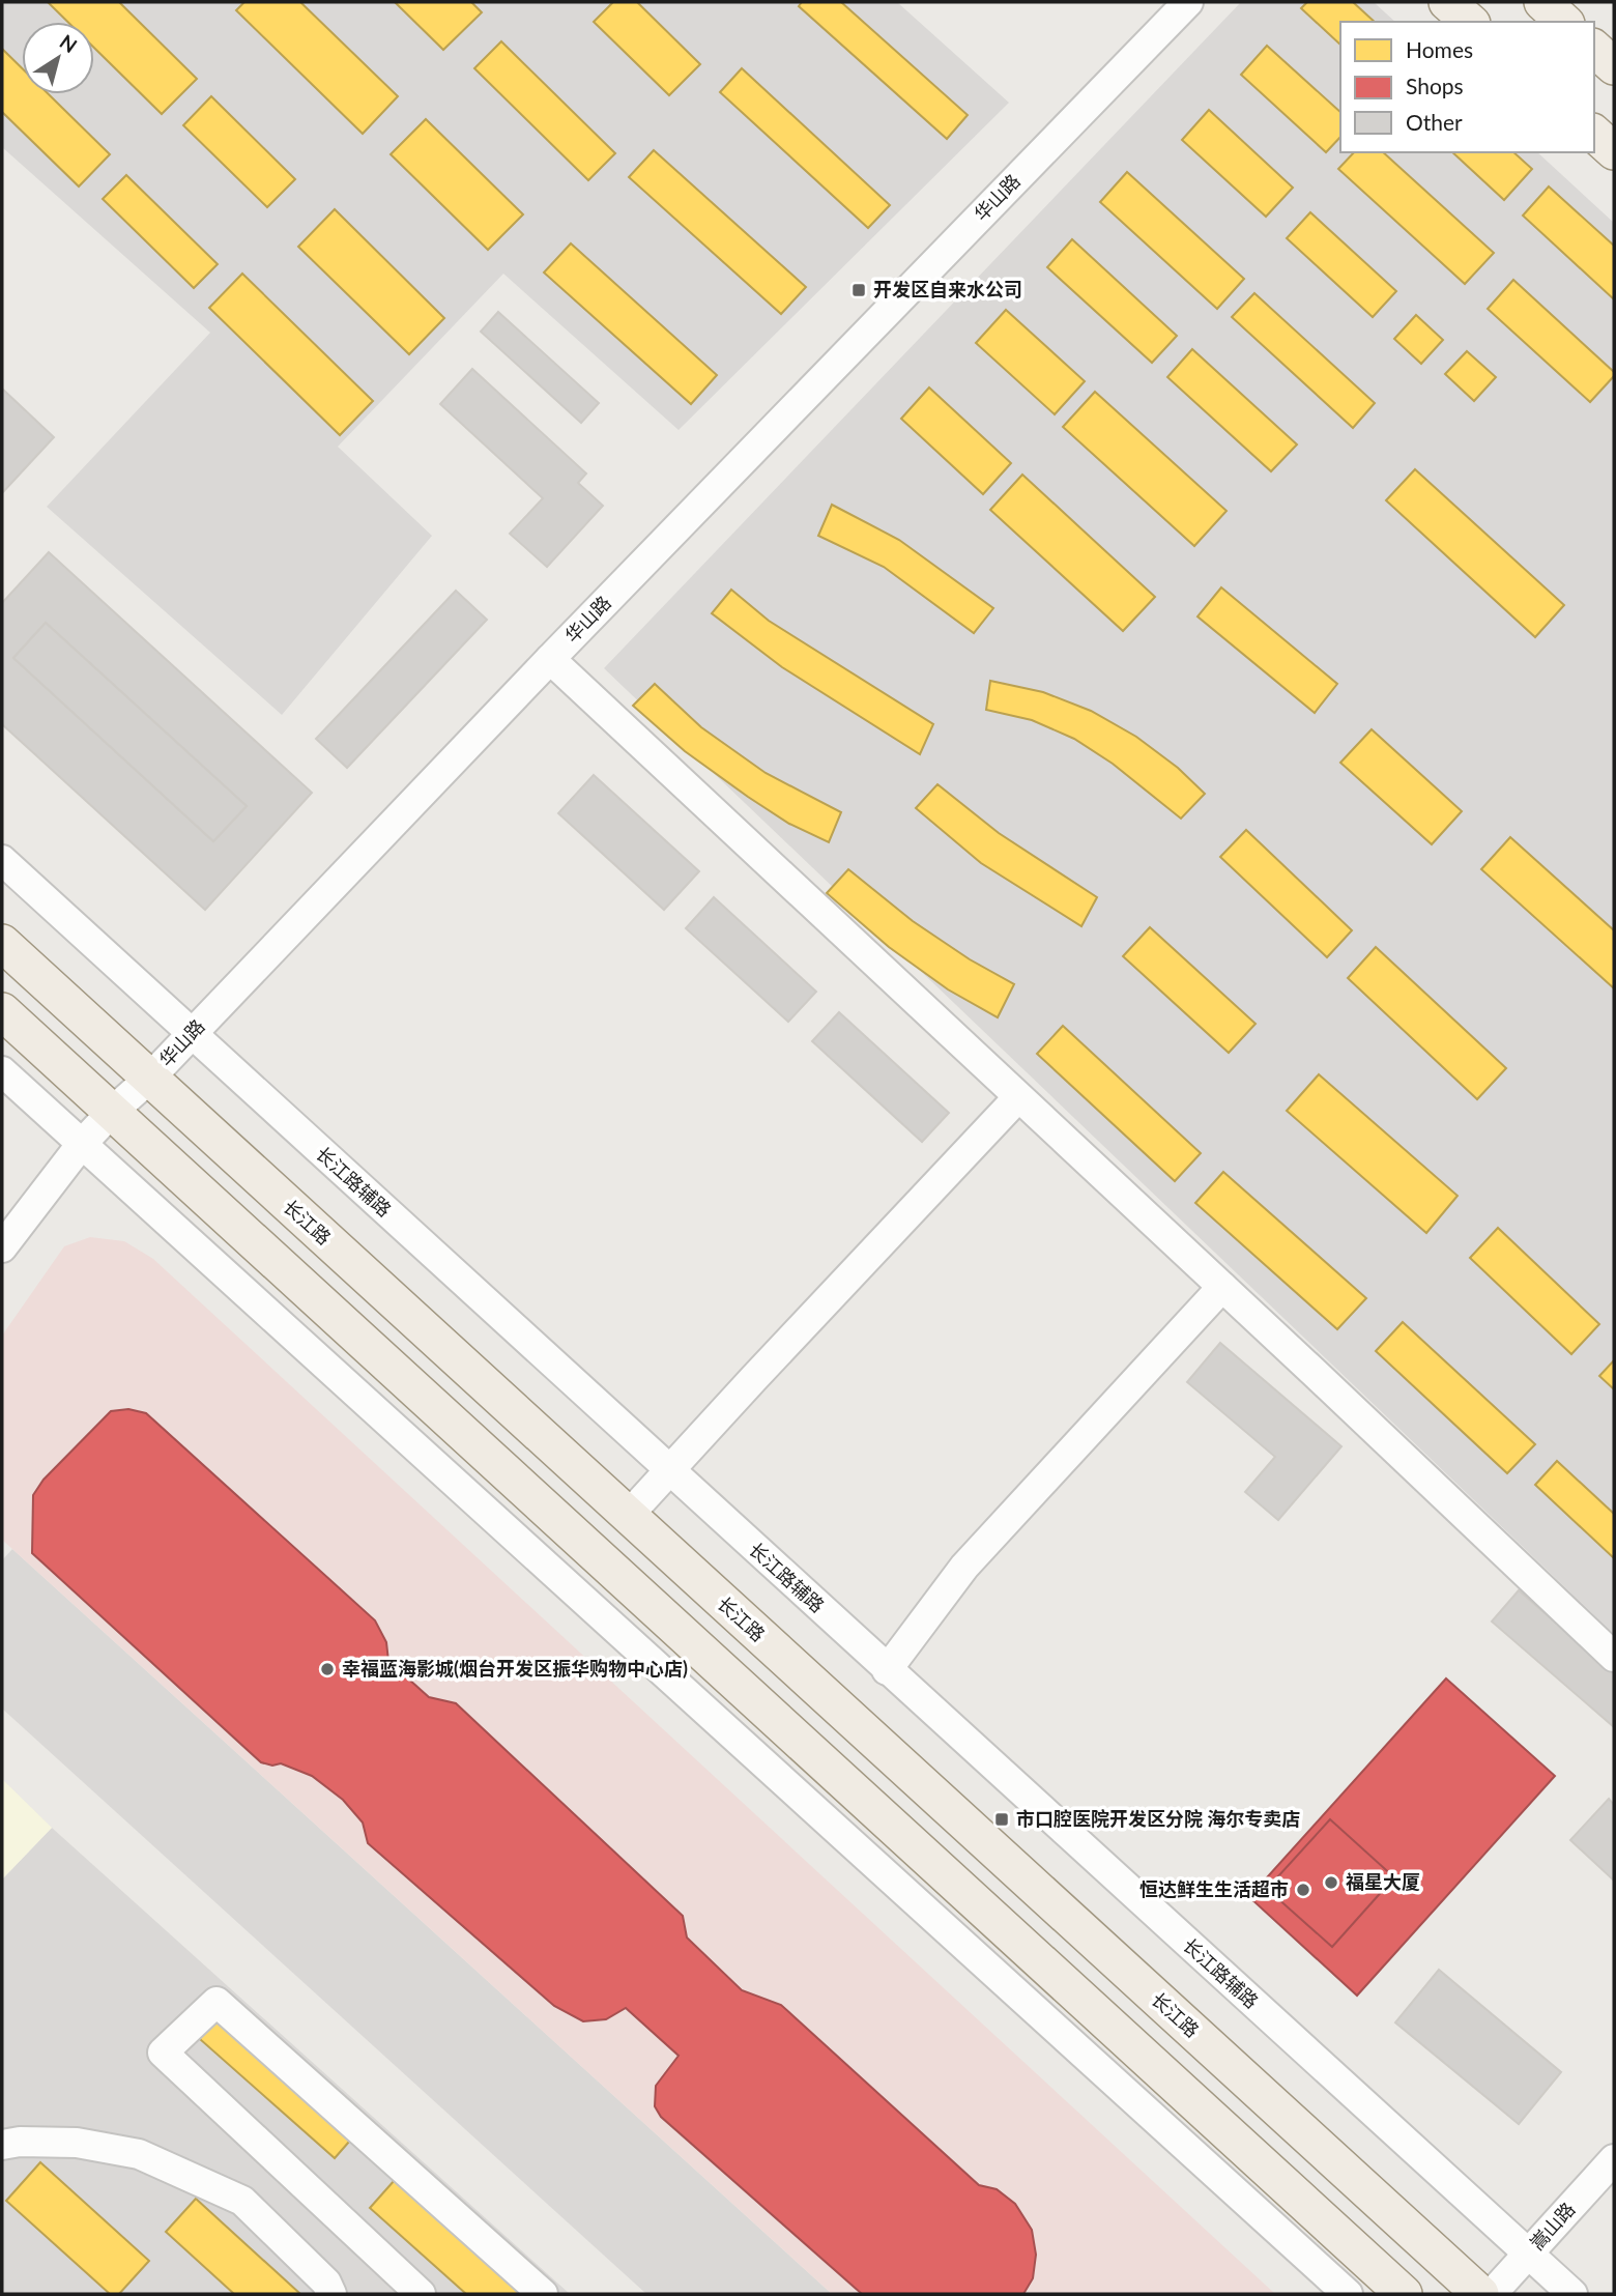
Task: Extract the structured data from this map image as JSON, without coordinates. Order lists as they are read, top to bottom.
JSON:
{
  "streets": {
    "main road": ["长江路"],
    "street": ["华山路", "长江路辅路", "嵩山路"]
  },
  "crossings": [
    ["华山路", "长江路辅路"],
    ["华山路", "长江路"],
    ["长江路辅路", "嵩山路"]
  ],
  "places": {
    "transit": ["开发区自来水公司", "市口腔医院开发区分院 海尔专卖店"],
    "other": ["幸福蓝海影城(烟台开发区振华购物中心店)", "福星大厦", "恒达鲜生生活超市"]
  },
  "legend": ["Homes", "Shops", "Other"],
  "north": "top right"
}
